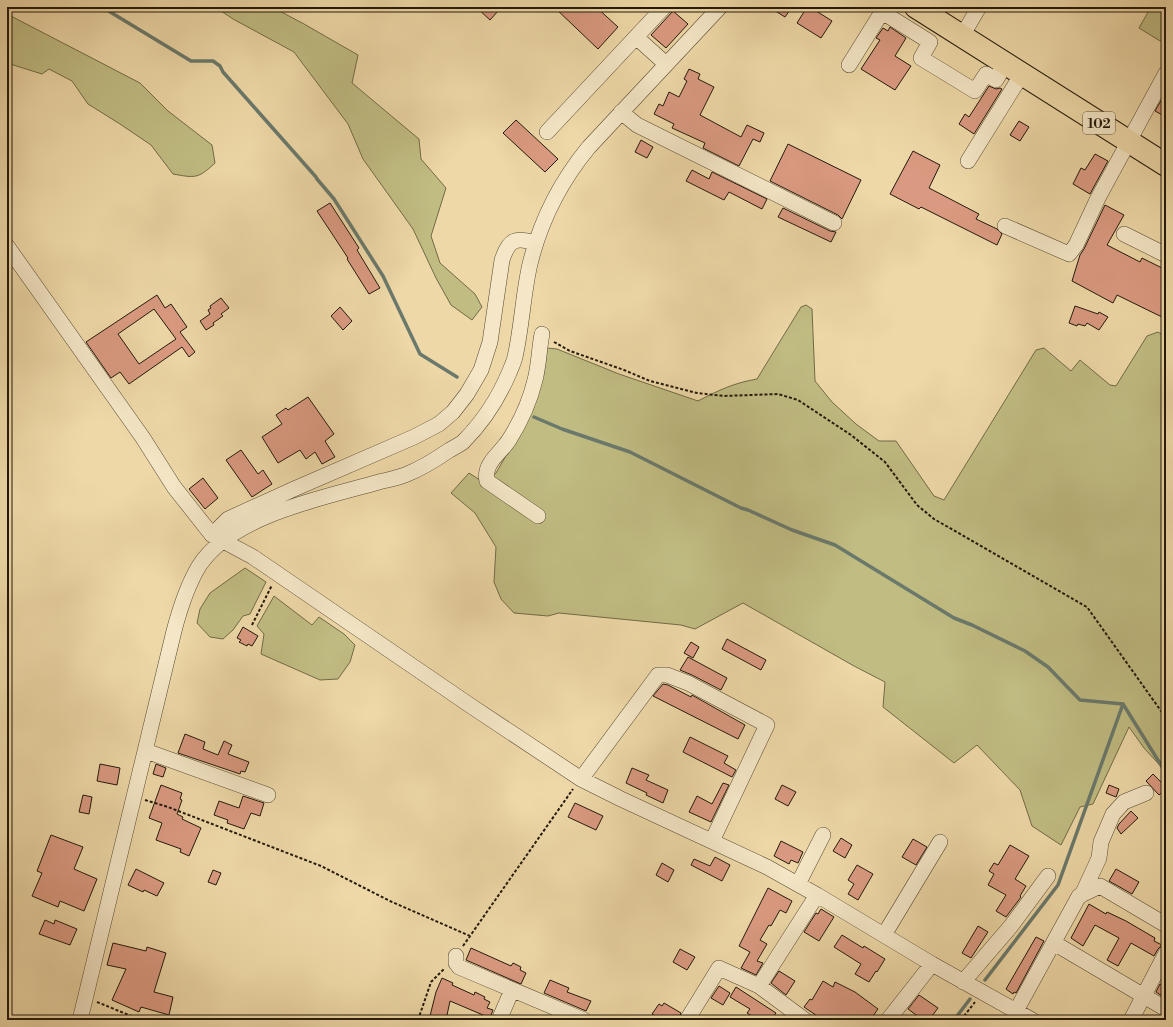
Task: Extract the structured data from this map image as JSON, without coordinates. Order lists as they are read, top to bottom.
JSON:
{
  "streets": {
    "highway": ["102"]
  }
}
